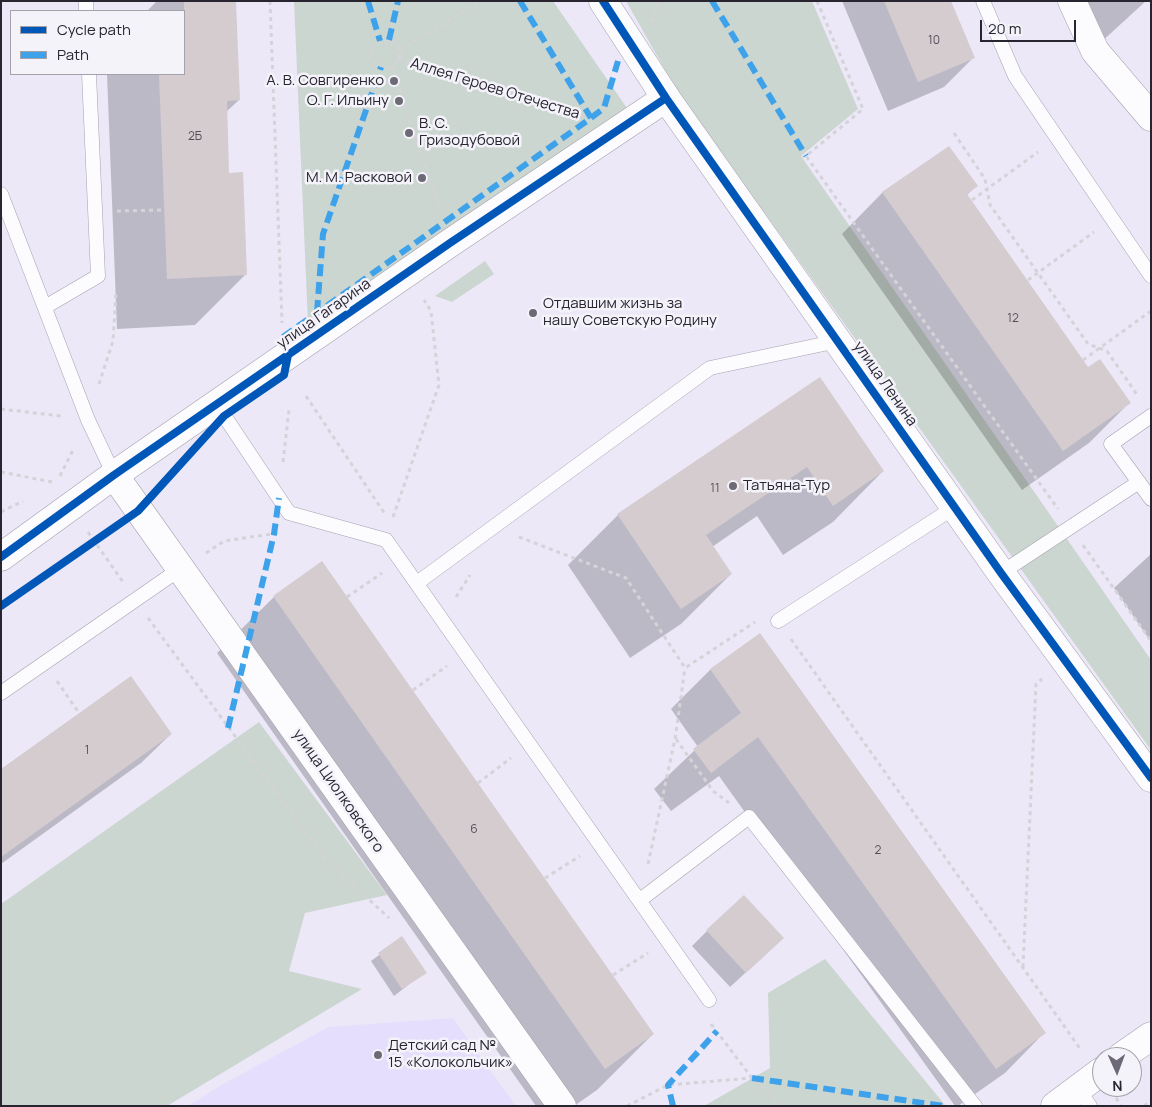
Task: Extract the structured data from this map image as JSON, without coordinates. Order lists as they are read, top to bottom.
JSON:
{
  "streets": {
    "street": ["улица Гагарина", "улица Ленина", "улица Циолковского"],
    "path": ["Аллея Героев Отечества"]
  },
  "crossings": [
    ["улица Гагарина", "улица Ленина"],
    ["улица Гагарина", "улица Циолковского"]
  ],
  "places": [
    "А. В. Совгиренко",
    "О. Г. Ильину",
    "В. С. Гризодубовой",
    "М. М. Расковой",
    "Отдавшим жизнь за нашу Советскую Родину",
    "Татьяна-Тур",
    "Детский сад № 15 «Колокольчик»"
  ],
  "house_numbers": [
    "10",
    "2Б",
    "12",
    "11",
    "1",
    "6",
    "2"
  ],
  "legend": ["Cycle path", "Path"],
  "scale_bar": "20 m",
  "north": "bottom"
}
